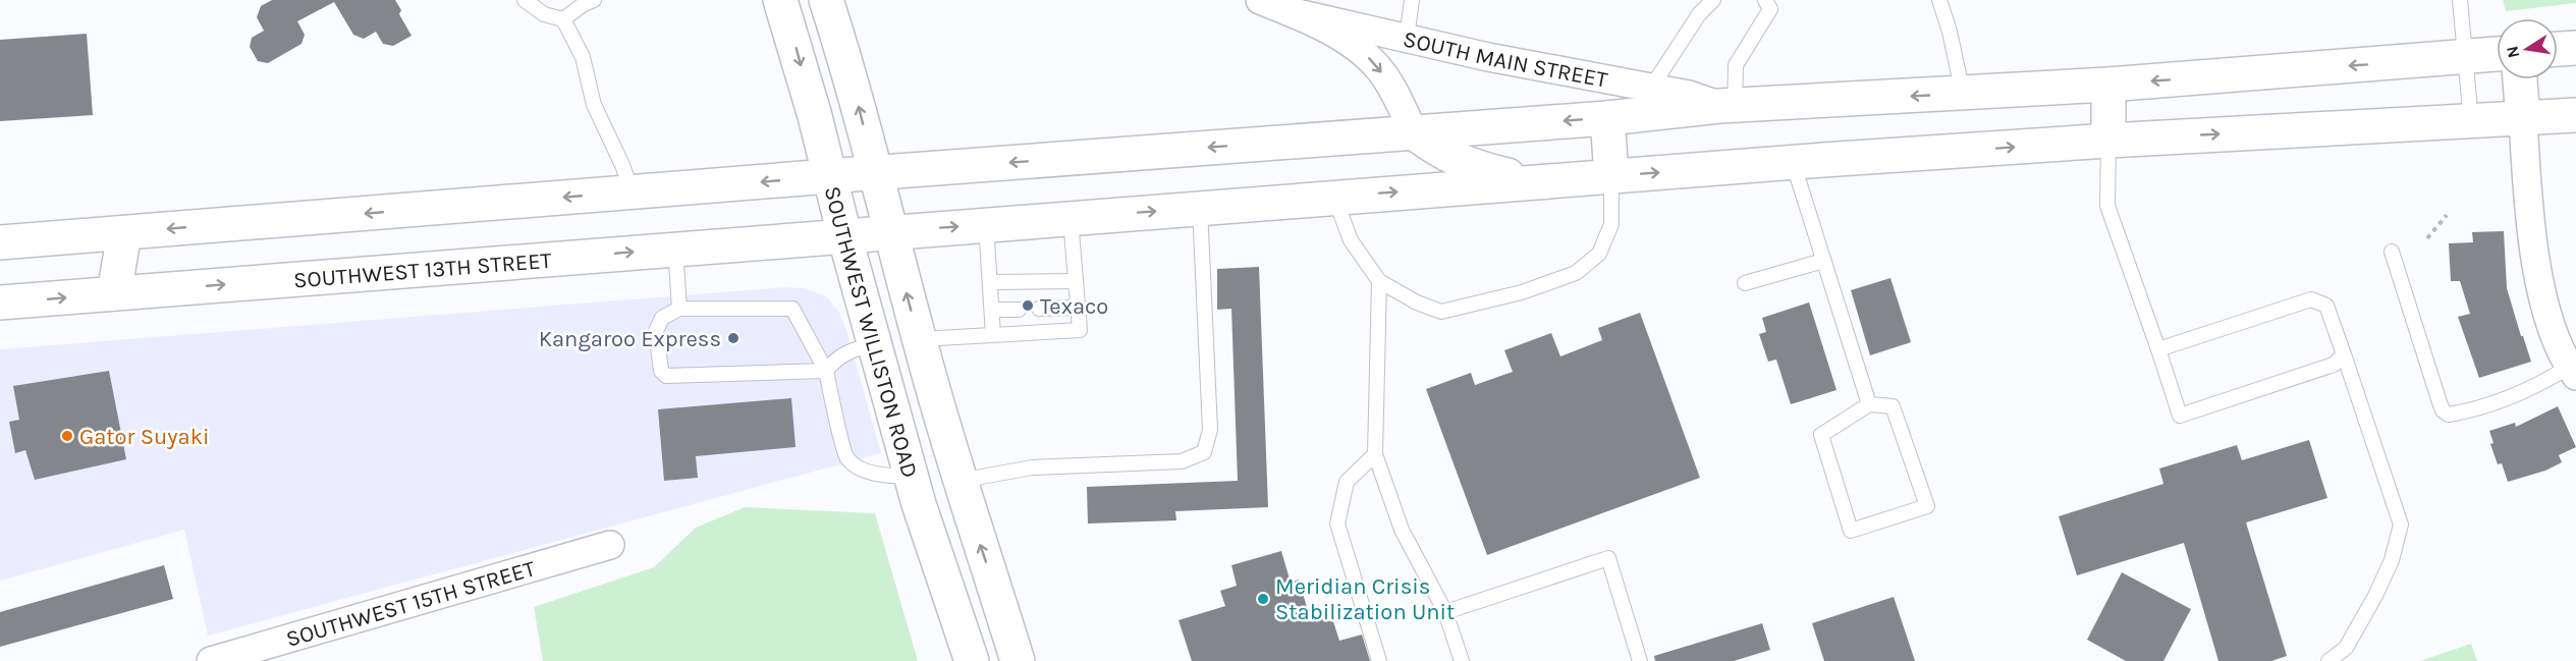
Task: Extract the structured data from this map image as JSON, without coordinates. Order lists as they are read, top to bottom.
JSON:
{
  "streets": {
    "main road": ["SOUTHWEST 13TH STREET", "SOUTHWEST WILLISTON ROAD"],
    "street": ["SOUTH MAIN STREET", "SOUTHWEST 15TH STREET"]
  },
  "crossings": [
    ["SOUTHWEST 13TH STREET", "SOUTHWEST WILLISTON ROAD"]
  ],
  "places": [
    "Texaco",
    "Kangaroo Express",
    "Gator Suyaki",
    "Meridian Crisis Stabilization Unit"
  ],
  "north": "left"
}
